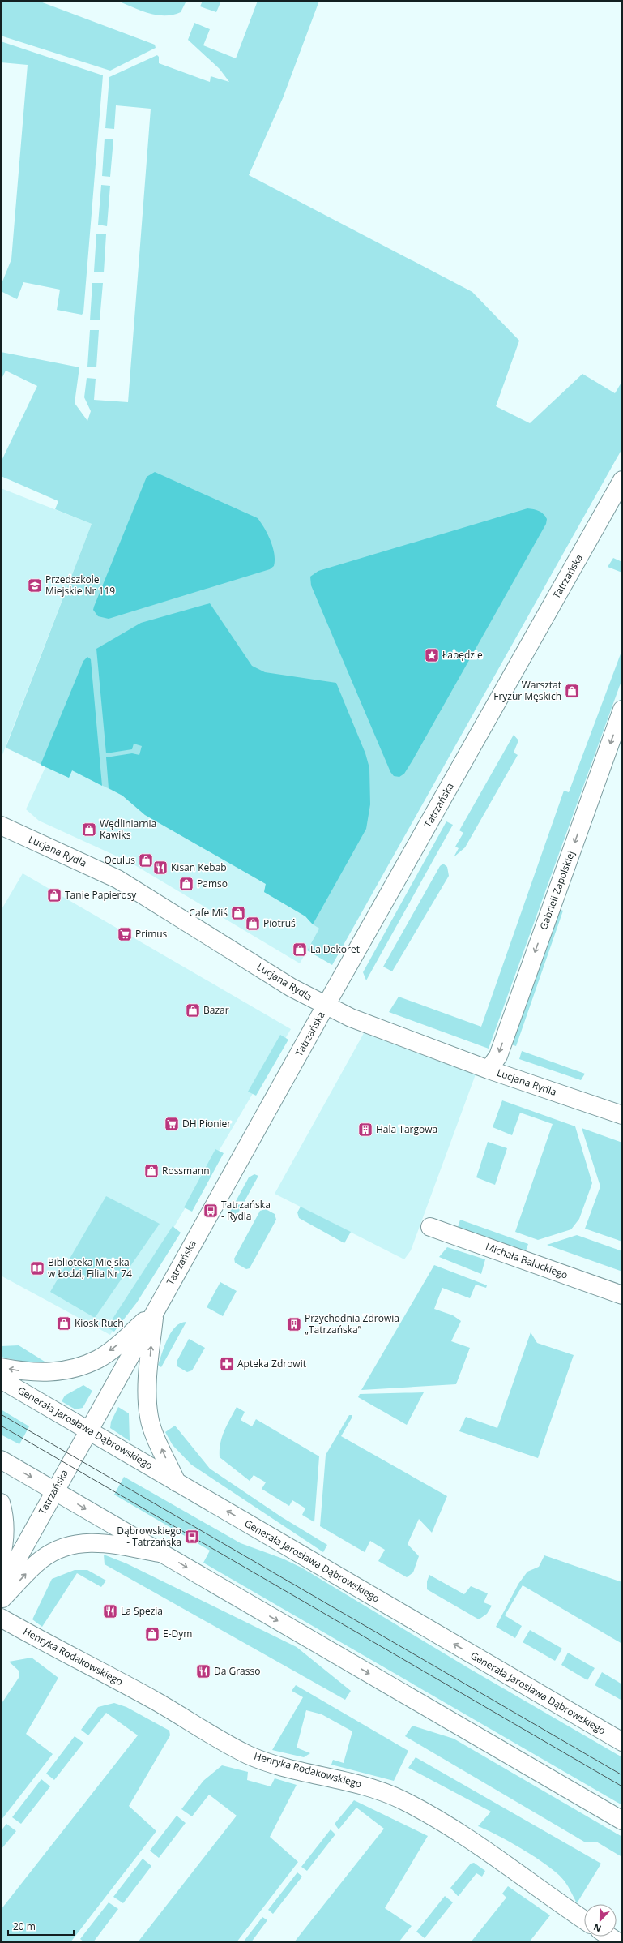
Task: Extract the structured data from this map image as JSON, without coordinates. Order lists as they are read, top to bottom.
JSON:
{
  "streets": {
    "street": [
      "Tatrzańska",
      "Lucjana Rydla",
      "Gabrieli Zapolskiej",
      "Michała Bałuckiego",
      "Generała Jarosława Dąbrowskiego",
      "Henryka Rodakowskiego"
    ]
  },
  "crossings": [
    ["Tatrzańska", "Lucjana Rydla"],
    ["Tatrzańska", "Generała Jarosława Dąbrowskiego"],
    ["Lucjana Rydla", "Gabrieli Zapolskiej"]
  ],
  "one_way": ["Gabrieli Zapolskiej"],
  "places": {
    "school or university": ["Przedszkole Miejskie Nr 119"],
    "place": ["Łabędzie"],
    "shop": [
      "Warsztat Fryzur Męskich",
      "Wędliniarnia Kawiks",
      "Oculus",
      "Pamso",
      "Tanie Papierosy",
      "Cafe Miś",
      "Piotruś",
      "La Dekoret",
      "Bazar",
      "Rossmann",
      "Kiosk Ruch",
      "E-Dym"
    ],
    "restaurant": ["Kisan Kebab", "La Spezia", "Da Grasso"],
    "supermarket": ["Primus", "DH Pionier"],
    "building": ["Hala Targowa", "Przychodnia Zdrowia „Tatrzańska”"],
    "bus stop": ["Tatrzańska - Rydla", "Dąbrowskiego - Tatrzańska"],
    "library": ["Biblioteka Miejska w Łodzi, Filia Nr 74"],
    "pharmacy": ["Apteka Zdrowit"]
  },
  "scale_bar": "20 m",
  "north": "bottom"
}
